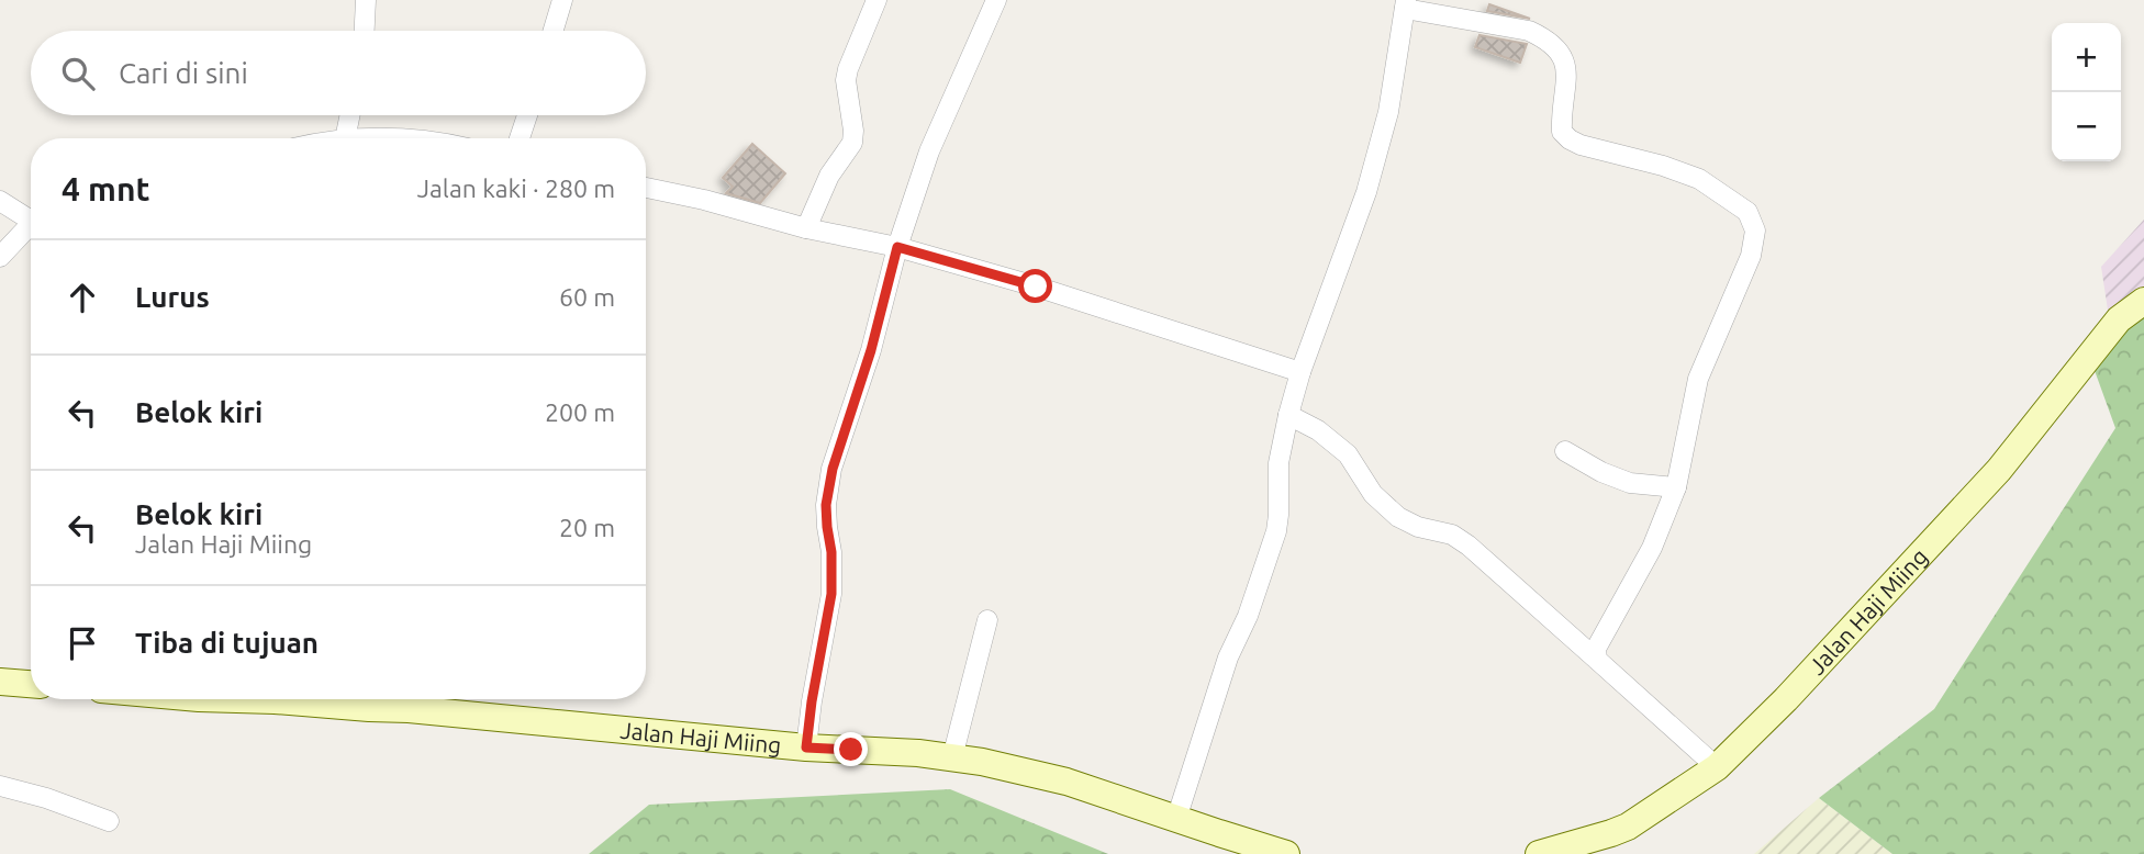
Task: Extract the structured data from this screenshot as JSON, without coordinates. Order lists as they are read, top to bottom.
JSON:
{
  "streets": {
    "main road": ["Jalan Haji Miing"]
  },
  "page": {
    "map_buttons": ["+", "−"],
    "search": "Cari di sini",
    "heading": ["4 mnt", "Jalan kaki · 280 m"],
    "list": [
      ["Lurus", "60 m"],
      ["Belok kiri", "200 m"],
      ["Belok kiri", "Jalan Haji Miing", "20 m"],
      "Tiba di tujuan"
    ]
  }
}
